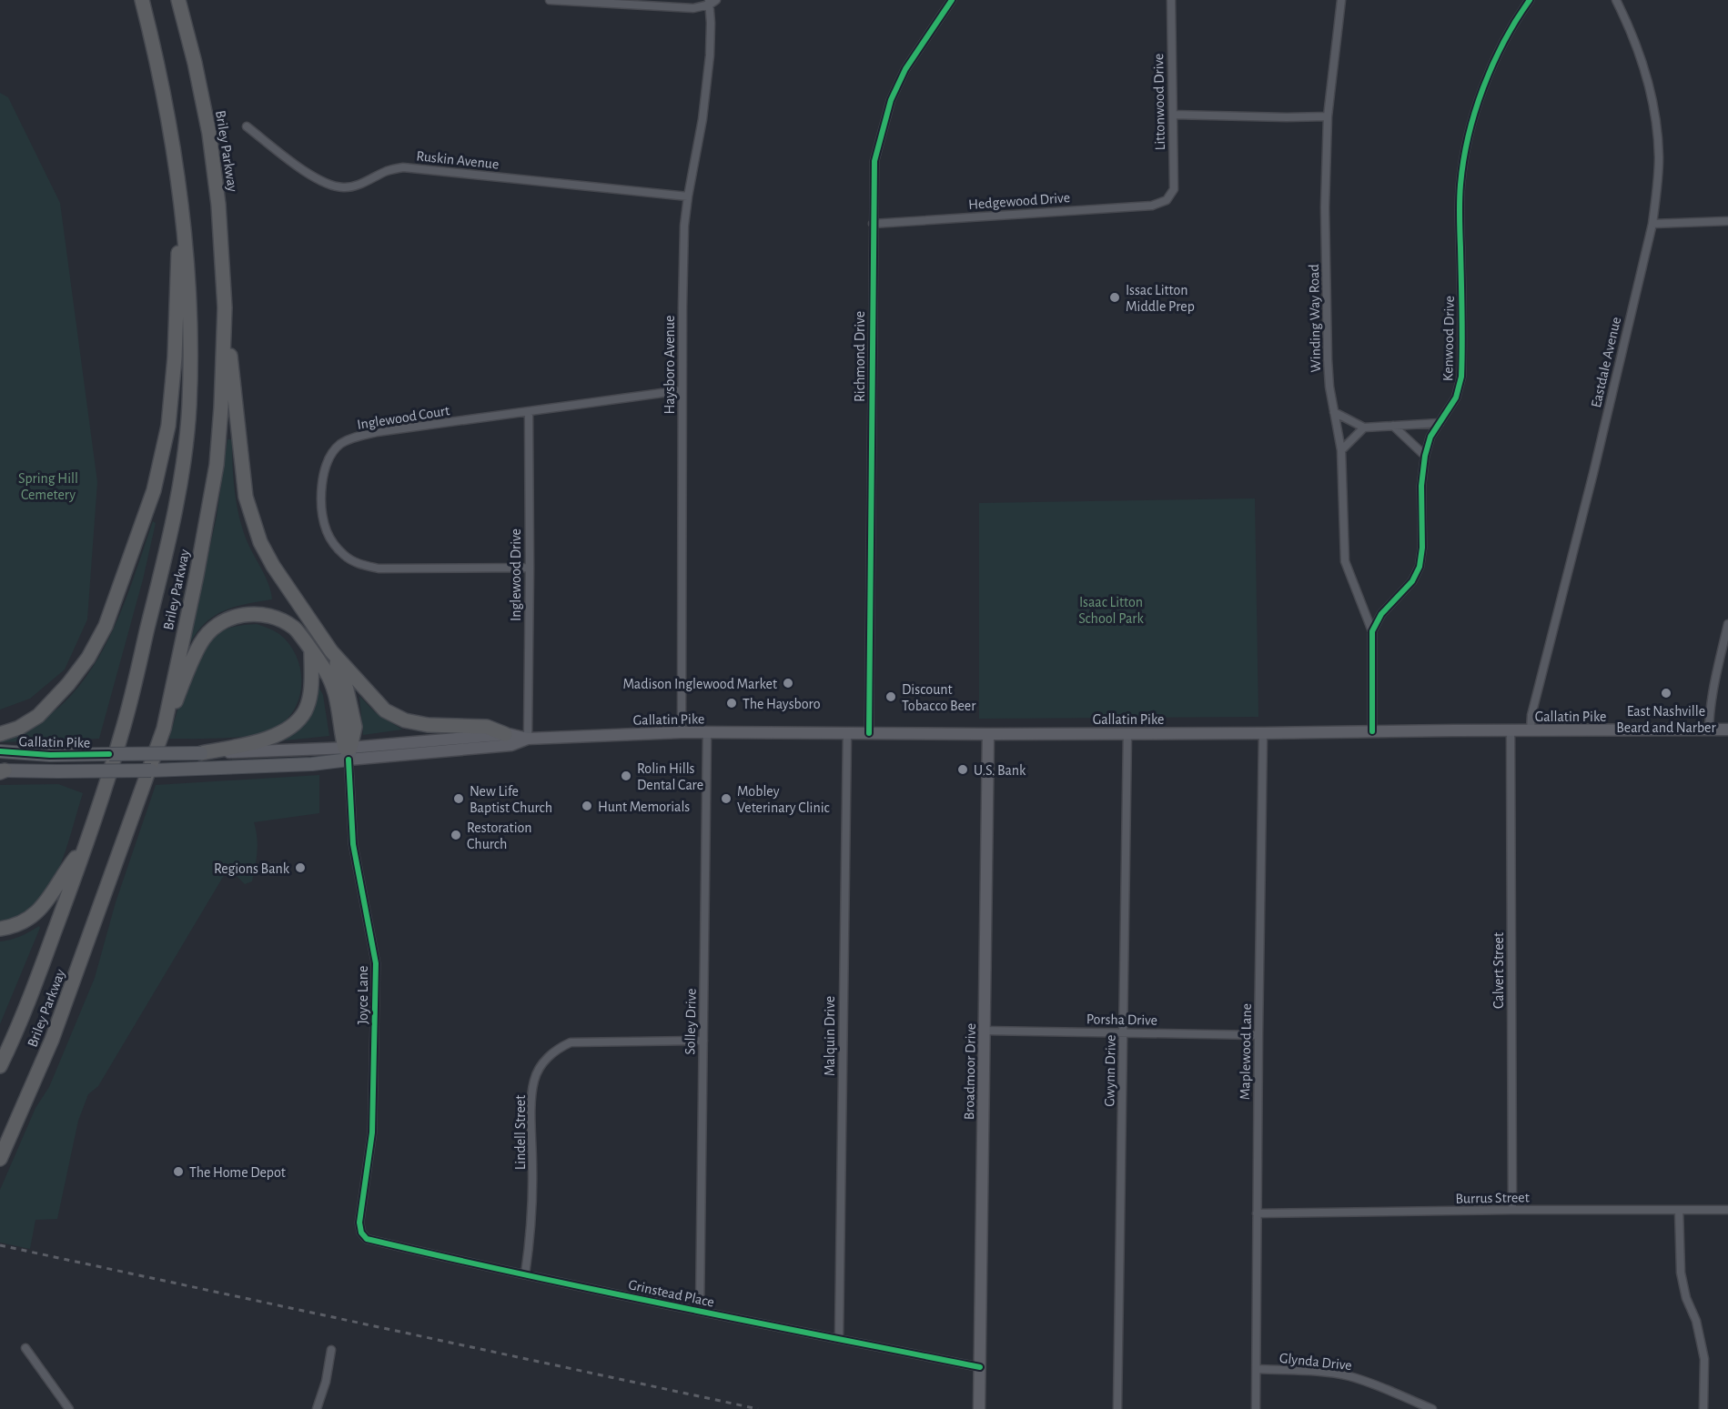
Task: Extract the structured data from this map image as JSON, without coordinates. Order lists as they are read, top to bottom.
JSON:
{
  "streets": {
    "highway": ["Briley Parkway"],
    "main road": ["Gallatin Pike", "Broadmoor Drive"],
    "street": [
      "Littonwood Drive",
      "Ruskin Avenue",
      "Hedgewood Drive",
      "Winding Way Road",
      "Kenwood Drive",
      "Richmond Drive",
      "Eastdale Avenue",
      "Haysboro Avenue",
      "Inglewood Court",
      "Inglewood Drive",
      "Calvert Street",
      "Joyce Lane",
      "Porsha Drive",
      "Solley Drive",
      "Malquin Drive",
      "Maplewood Lane",
      "Gwynn Drive",
      "Lindell Street",
      "Burrus Street",
      "Grinstead Place",
      "Glynda Drive"
    ]
  },
  "crossings": [
    ["Littonwood Drive", "Hedgewood Drive"],
    ["Ruskin Avenue", "Haysboro Avenue"],
    ["Hedgewood Drive", "Richmond Drive"],
    ["Winding Way Road", "Kenwood Drive"],
    ["Richmond Drive", "Gallatin Pike"],
    ["Eastdale Avenue", "Gallatin Pike"],
    ["Haysboro Avenue", "Inglewood Court"],
    ["Haysboro Avenue", "Gallatin Pike"],
    ["Inglewood Court", "Inglewood Drive"],
    ["Inglewood Drive", "Gallatin Pike"],
    ["Gallatin Pike", "Calvert Street"],
    ["Gallatin Pike", "Joyce Lane"],
    ["Gallatin Pike", "Solley Drive"],
    ["Gallatin Pike", "Malquin Drive"],
    ["Gallatin Pike", "Maplewood Lane"],
    ["Gallatin Pike", "Gwynn Drive"],
    ["Gallatin Pike", "Broadmoor Drive"],
    ["Calvert Street", "Burrus Street"],
    ["Joyce Lane", "Grinstead Place"],
    ["Porsha Drive", "Maplewood Lane"],
    ["Porsha Drive", "Gwynn Drive"],
    ["Porsha Drive", "Broadmoor Drive"],
    ["Solley Drive", "Lindell Street"],
    ["Solley Drive", "Grinstead Place"],
    ["Malquin Drive", "Grinstead Place"],
    ["Maplewood Lane", "Burrus Street"],
    ["Maplewood Lane", "Glynda Drive"],
    ["Broadmoor Drive", "Grinstead Place"],
    ["Lindell Street", "Grinstead Place"]
  ],
  "parks": ["Spring Hill Cemetery", "Isaac Litton School Park"],
  "places": [
    "Issac Litton Middle Prep",
    "Madison Inglewood Market",
    "East Nashville Beard and Narber",
    "Discount Tobacco Beer",
    "The Haysboro",
    "U.S. Bank",
    "Rolin Hills Dental Care",
    "New Life Baptist Church",
    "Mobley Veterinary Clinic",
    "Hunt Memorials",
    "Restoration Church",
    "Regions Bank",
    "The Home Depot"
  ]
}
